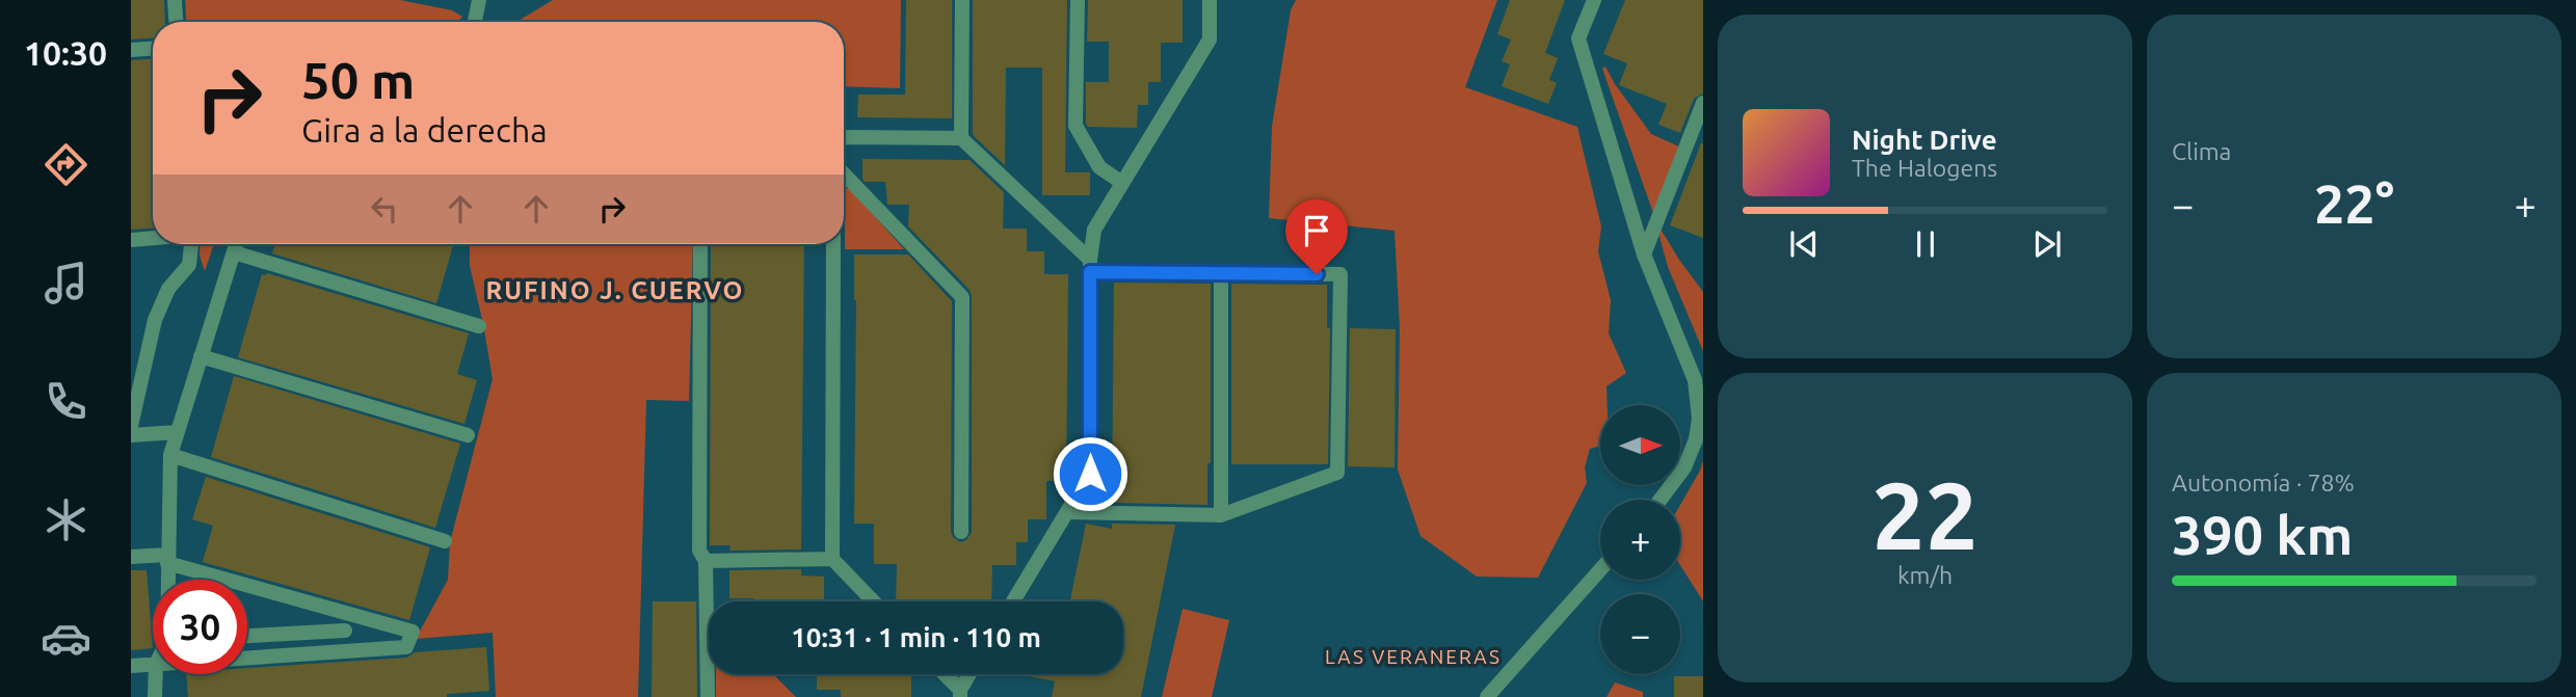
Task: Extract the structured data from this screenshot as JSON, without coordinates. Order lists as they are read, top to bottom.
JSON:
{
  "districts": ["RUFINO J. CUERVO", "LAS VERANERAS"],
  "north": "right",
  "page": {
    "tabs": "10:30",
    "tile": [
      "Clima",
      ["22", "km/h"],
      ["Autonomía · 78%", "390 km"]
    ],
    "turn": ["50 m", "Gira a la derecha"],
    "song": ["Night Drive", "The Halogens"],
    "heat": ["−", "22°", "+"],
    "map_buttons": ["+", "−"],
    "limit": "30",
    "trip": "10:31 · 1 min · 110 m"
  }
}
